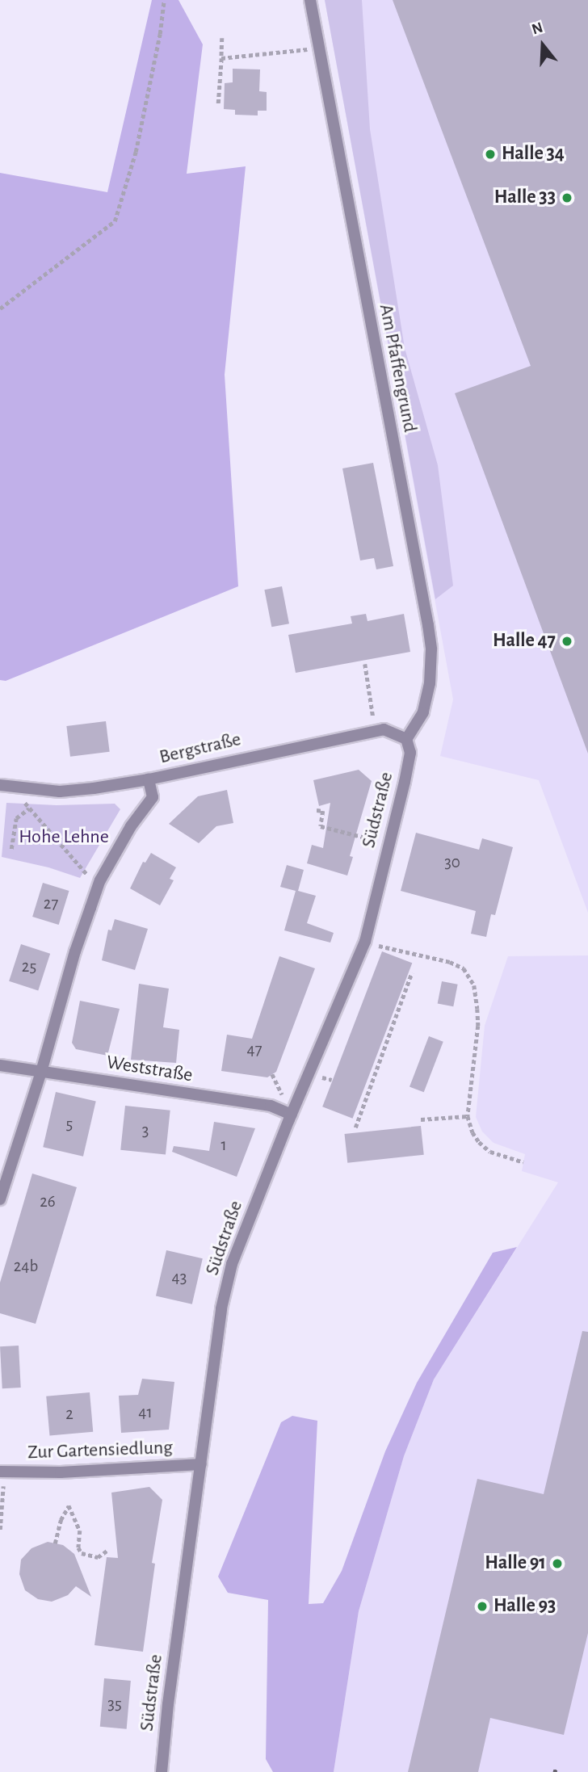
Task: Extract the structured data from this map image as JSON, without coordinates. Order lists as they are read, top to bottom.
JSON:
{
  "streets": {
    "street": [
      "Am Pfaffengrund",
      "Bergstraße",
      "Südstraße",
      "Weststraße",
      "Zur Gartensiedlung"
    ]
  },
  "crossings": [
    ["Am Pfaffengrund", "Bergstraße"],
    ["Am Pfaffengrund", "Südstraße"],
    ["Bergstraße", "Südstraße"],
    ["Südstraße", "Weststraße"],
    ["Südstraße", "Zur Gartensiedlung"]
  ],
  "parks": ["Hohe Lehne"],
  "places": [
    "Halle 34",
    "Halle 33",
    "Halle 47",
    "Halle 91",
    "Halle 93"
  ],
  "house_numbers": [
    "30",
    "27",
    "25",
    "47",
    "5",
    "3",
    "1",
    "26",
    "24b",
    "43",
    "41",
    "2",
    "35"
  ],
  "north": "top"
}
